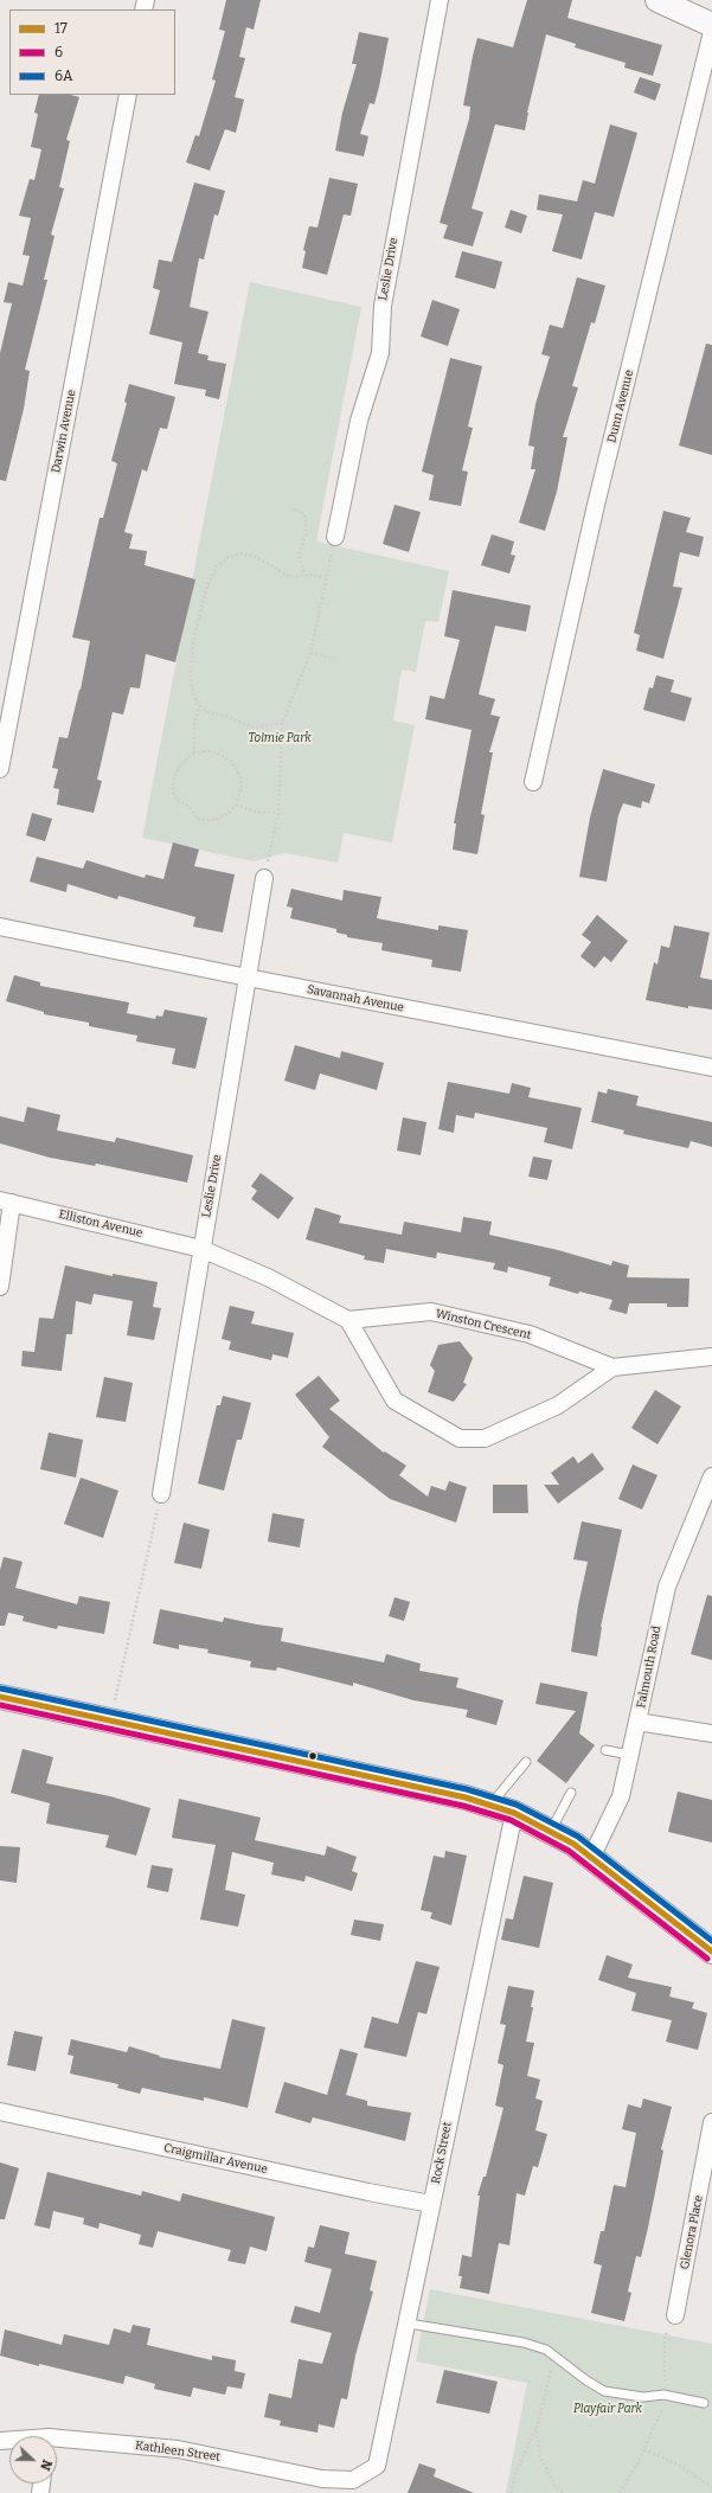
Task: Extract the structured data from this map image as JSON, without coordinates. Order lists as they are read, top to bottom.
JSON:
{
  "streets": {
    "street": [
      "Leslie Drive",
      "Dunn Avenue",
      "Darwin Avenue",
      "Savannah Avenue",
      "Elliston Avenue",
      "Winston Crescent",
      "Falmouth Road",
      "Rock Street",
      "Craigmillar Avenue",
      "Glenora Place",
      "Kathleen Street"
    ]
  },
  "crossings": [
    ["Leslie Drive", "Savannah Avenue"],
    ["Leslie Drive", "Elliston Avenue"],
    ["Rock Street", "Craigmillar Avenue"],
    ["Rock Street", "Kathleen Street"]
  ],
  "parks": ["Tolmie Park", "Playfair Park"],
  "lines": ["transit line 6A", "transit line 17", "transit line 6"],
  "legend": ["17", "6", "6A"],
  "north": "right"
}
